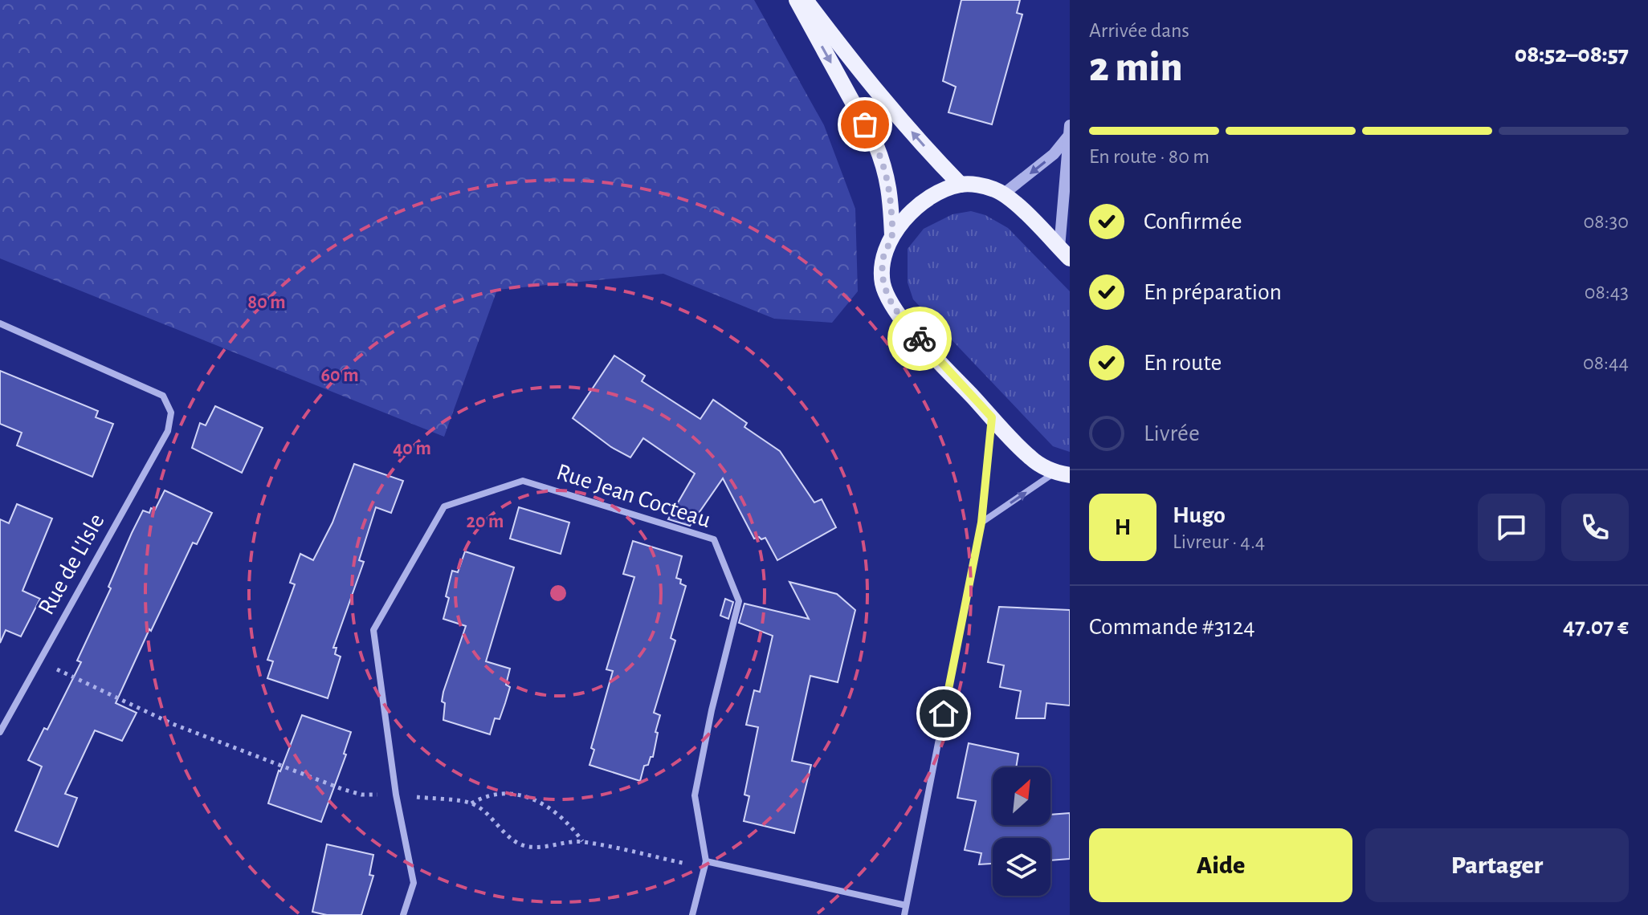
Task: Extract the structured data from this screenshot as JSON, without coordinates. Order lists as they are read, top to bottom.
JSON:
{
  "streets": {
    "street": ["Rue Jean Cocteau", "Rue de L'Isle"]
  },
  "north": "top right",
  "page": {
    "heading": ["2 min", "Arrivée dans", "08:52–08:57"],
    "panel": [
      "Hugo",
      "Livreur · 4.4",
      "Commande #3124",
      "47.07 €"
    ],
    "bar": "En route · 80 m",
    "list": [
      ["Confirmée", "08:30"],
      ["En préparation", "08:43"],
      ["En route", "08:44"],
      "Livrée"
    ],
    "round": "H",
    "buttons": ["Aide", "Partager"]
  },
  "rings": [
    "80 m",
    "60 m",
    "40 m",
    "20 m"
  ]
}
